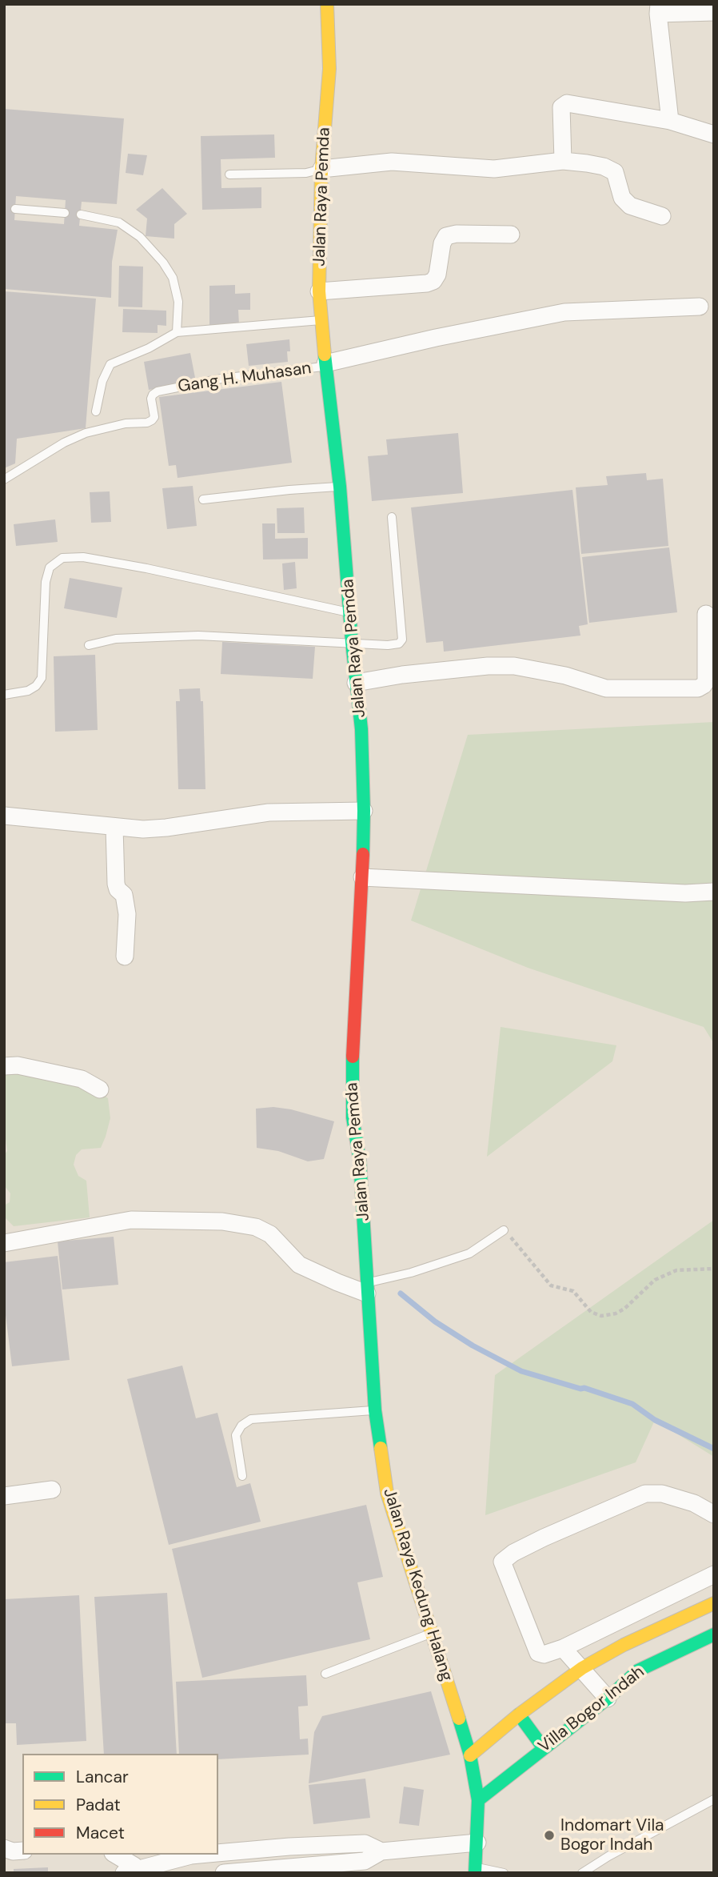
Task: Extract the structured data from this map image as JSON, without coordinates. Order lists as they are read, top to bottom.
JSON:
{
  "streets": {
    "main road": ["Jalan Raya Pemda", "Jalan Raya Kedung Halang", "Villa Bogor Indah"],
    "lane": ["Gang H. Muhasan"]
  },
  "crossings": [
    ["Jalan Raya Pemda", "Gang H. Muhasan"],
    ["Jalan Raya Pemda", "Jalan Raya Kedung Halang"],
    ["Jalan Raya Kedung Halang", "Villa Bogor Indah"]
  ],
  "places": ["Indomart Vila Bogor Indah"],
  "legend": ["Lancar", "Padat", "Macet"]
}
